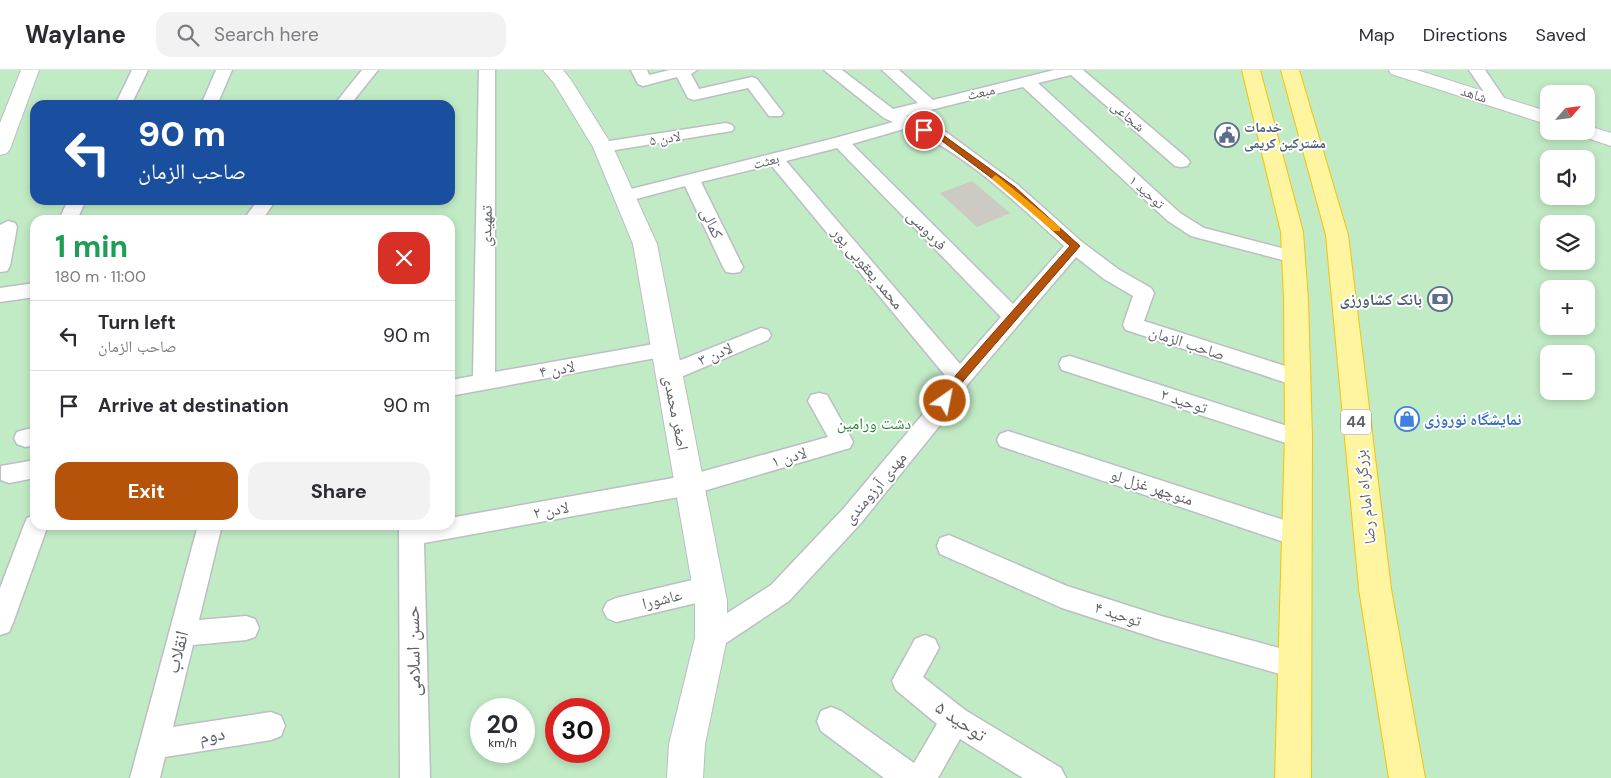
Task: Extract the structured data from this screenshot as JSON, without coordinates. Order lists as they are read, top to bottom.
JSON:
{
  "streets": {
    "highway": ["44", "بزرگراه امام رضا"],
    "street": [
      "مبعث",
      "شاهد",
      "شجاعی",
      "لادن ۵",
      "بعثت",
      "توحید ۱",
      "کمالی",
      "تمهیدی",
      "فردوسی",
      "محمد یعقوبی پور",
      "صاحب الزمان",
      "لادن ۳",
      "لادن ۴",
      "توحید ۲",
      "اصغر محمدی",
      "لادن ۱",
      "منوچهر غزل لو",
      "مهدی آرزومندی",
      "لادن ۲",
      "عاشورا",
      "توحید ۴",
      "حسن اسلامی",
      "انقلاب",
      "توحید ۵",
      "دوم"
    ]
  },
  "crossings": [
    ["مبعث", "شجاعی"],
    ["مبعث", "توحید ۱"],
    ["مبعث", "صاحب الزمان"],
    ["لادن ۵", "اصغر محمدی"],
    ["بعثت", "کمالی"],
    ["بعثت", "فردوسی"],
    ["بعثت", "محمد یعقوبی پور"],
    ["بعثت", "صاحب الزمان"],
    ["بعثت", "اصغر محمدی"],
    ["تمهیدی", "لادن ۴"],
    ["فردوسی", "مهدی آرزومندی"],
    ["محمد یعقوبی پور", "مهدی آرزومندی"],
    ["صاحب الزمان", "مهدی آرزومندی"],
    ["لادن ۳", "لادن ۴"],
    ["لادن ۳", "اصغر محمدی"],
    ["لادن ۴", "اصغر محمدی"],
    ["اصغر محمدی", "لادن ۱"],
    ["اصغر محمدی", "مهدی آرزومندی"],
    ["اصغر محمدی", "لادن ۲"],
    ["اصغر محمدی", "عاشورا"],
    ["لادن ۱", "لادن ۲"],
    ["انقلاب", "دوم"]
  ],
  "parks": ["دشت ورامین"],
  "places": {
    "public building": ["خدمات مشترکین کریمی"],
    "bank": ["بانک کشاورزی"],
    "shop": ["نمایشگاه نوروزی"]
  },
  "north": "top right",
  "page": {
    "header": "Waylane",
    "search": "Search here",
    "nav": ["Map", "Directions", "Saved"],
    "map_buttons": ["+", "−"],
    "turn": ["90 m", "صاحب الزمان"],
    "heading": ["1 min", "180 m · 11:00"],
    "list": [
      {
        "name": "Turn left",
        "note": "صاحب الزمان",
        "value": "90 m"
      },
      {
        "name": "Arrive at destination",
        "value": "90 m"
      }
    ],
    "buttons": ["Exit", "Share"],
    "speed": "20 km/h",
    "limit": "30"
  }
}
